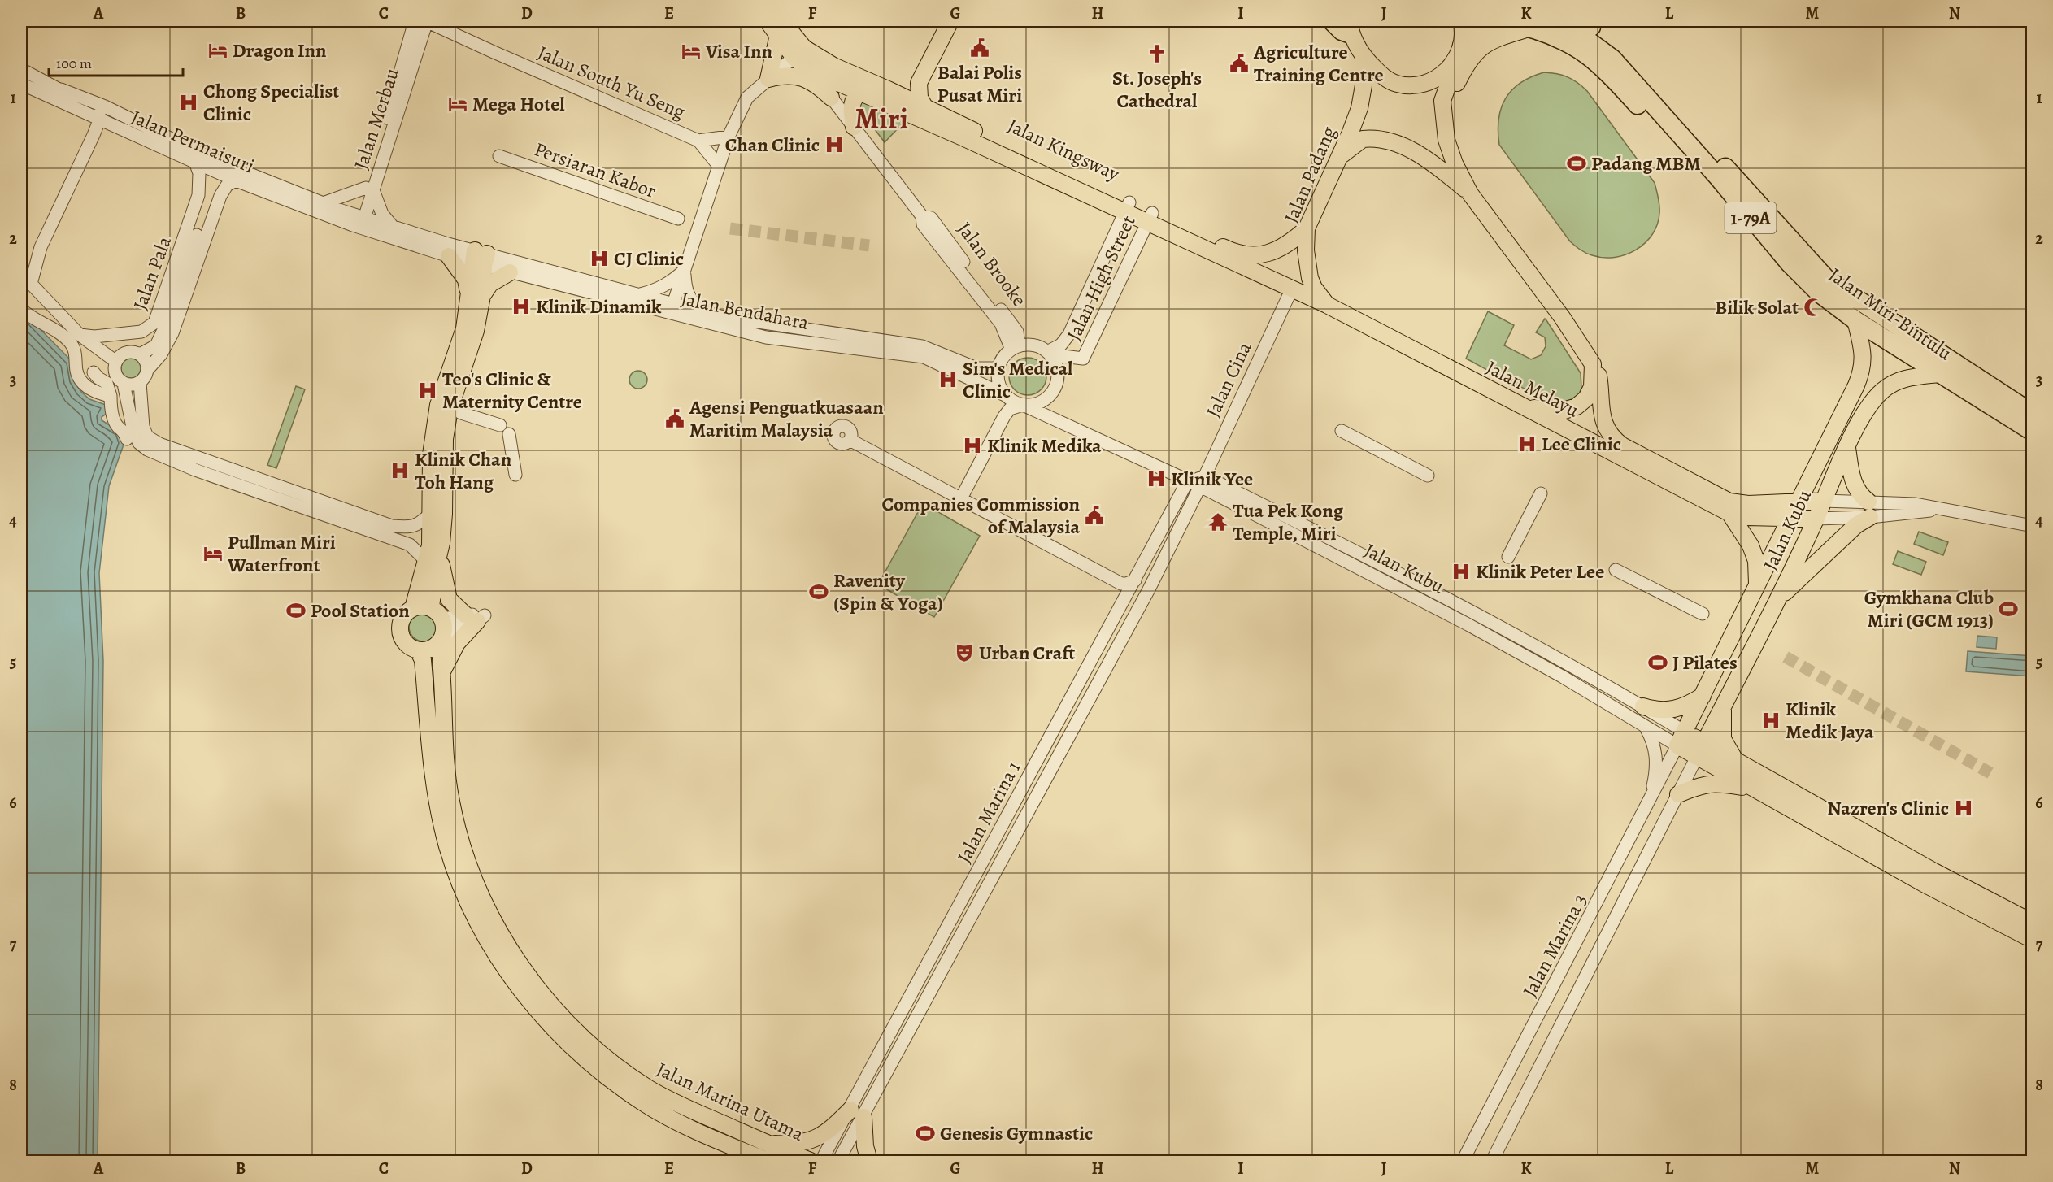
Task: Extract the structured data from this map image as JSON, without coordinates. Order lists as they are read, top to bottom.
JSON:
{
  "streets": {
    "highway": ["1-79A", "Jalan Miri-Bintulu"],
    "main road": [
      "Jalan Kingsway",
      "Jalan Padang",
      "Jalan Melayu",
      "Jalan Kubu",
      "Jalan Marina Utama"
    ],
    "street": [
      "Jalan South Yu Seng",
      "Jalan Merbau",
      "Jalan Permaisuri",
      "Persiaran Kabor",
      "Jalan Brooke",
      "Jalan Pala",
      "Jalan High Street",
      "Jalan Bendahara",
      "Jalan Cina",
      "Jalan Marina 1",
      "Jalan Marina 3"
    ]
  },
  "crossings": [
    ["Jalan South Yu Seng", "Jalan Merbau"],
    ["Jalan Merbau", "Jalan Permaisuri"],
    ["Jalan Merbau", "Jalan Bendahara"],
    ["Jalan Permaisuri", "Jalan Bendahara"],
    ["Jalan Kingsway", "Jalan Padang"],
    ["Jalan Kingsway", "Jalan Brooke"],
    ["Jalan Kingsway", "Jalan High Street"],
    ["Jalan Kingsway", "Jalan Cina"],
    ["Jalan Kingsway", "Jalan Melayu"],
    ["Jalan Padang", "Jalan Melayu"],
    ["Jalan Brooke", "Jalan High Street"],
    ["Jalan Brooke", "Jalan Bendahara"],
    ["Jalan High Street", "Jalan Bendahara"],
    ["Jalan Miri-Bintulu", "Jalan Kubu"],
    ["Jalan Cina", "Jalan Melayu"],
    ["Jalan Cina", "Jalan Kubu"],
    ["Jalan Cina", "Jalan Marina 1"],
    ["Jalan Melayu", "Jalan Kubu"],
    ["Jalan Kubu", "Jalan Marina 1"],
    ["Jalan Kubu", "Jalan Marina 3"]
  ],
  "districts": ["Miri"],
  "places": {
    "public building": [
      "Balai Polis Pusat Miri",
      "Agriculture Training Centre",
      "Agensi Penguatkuasaan Maritim Malaysia",
      "Companies Commission of Malaysia"
    ],
    "hotel": [
      "Dragon Inn",
      "Visa Inn",
      "Mega Hotel",
      "Pullman Miri Waterfront"
    ],
    "church": ["St. Joseph's Cathedral"],
    "hospital": [
      "Chong Specialist Clinic",
      "Chan Clinic",
      "CJ Clinic",
      "Klinik Dinamik",
      "Sim's Medical Clinic",
      "Teo's Clinic & Maternity Centre",
      "Lee Clinic",
      "Klinik Medika",
      "Klinik Chan Toh Hang",
      "Klinik Yee",
      "Klinik Peter Lee",
      "Klinik Medik Jaya",
      "Nazren's Clinic"
    ],
    "sports": [
      "Padang MBM",
      "Ravenity (Spin & Yoga)",
      "Gymkhana Club Miri (GCM 1913)",
      "Pool Station",
      "J Pilates",
      "Genesis Gymnastic"
    ],
    "mosque": ["Bilik Solat"],
    "temple": ["Tua Pek Kong Temple, Miri"],
    "theatre": ["Urban Craft"]
  },
  "scale_bar": "100 m",
  "grid": {
    "columns": [
      "A",
      "B",
      "C",
      "D",
      "E",
      "F",
      "G",
      "H",
      "I",
      "J",
      "K",
      "L",
      "M",
      "N"
    ],
    "rows": [
      "1",
      "2",
      "3",
      "4",
      "5",
      "6",
      "7",
      "8"
    ]
  }
}
